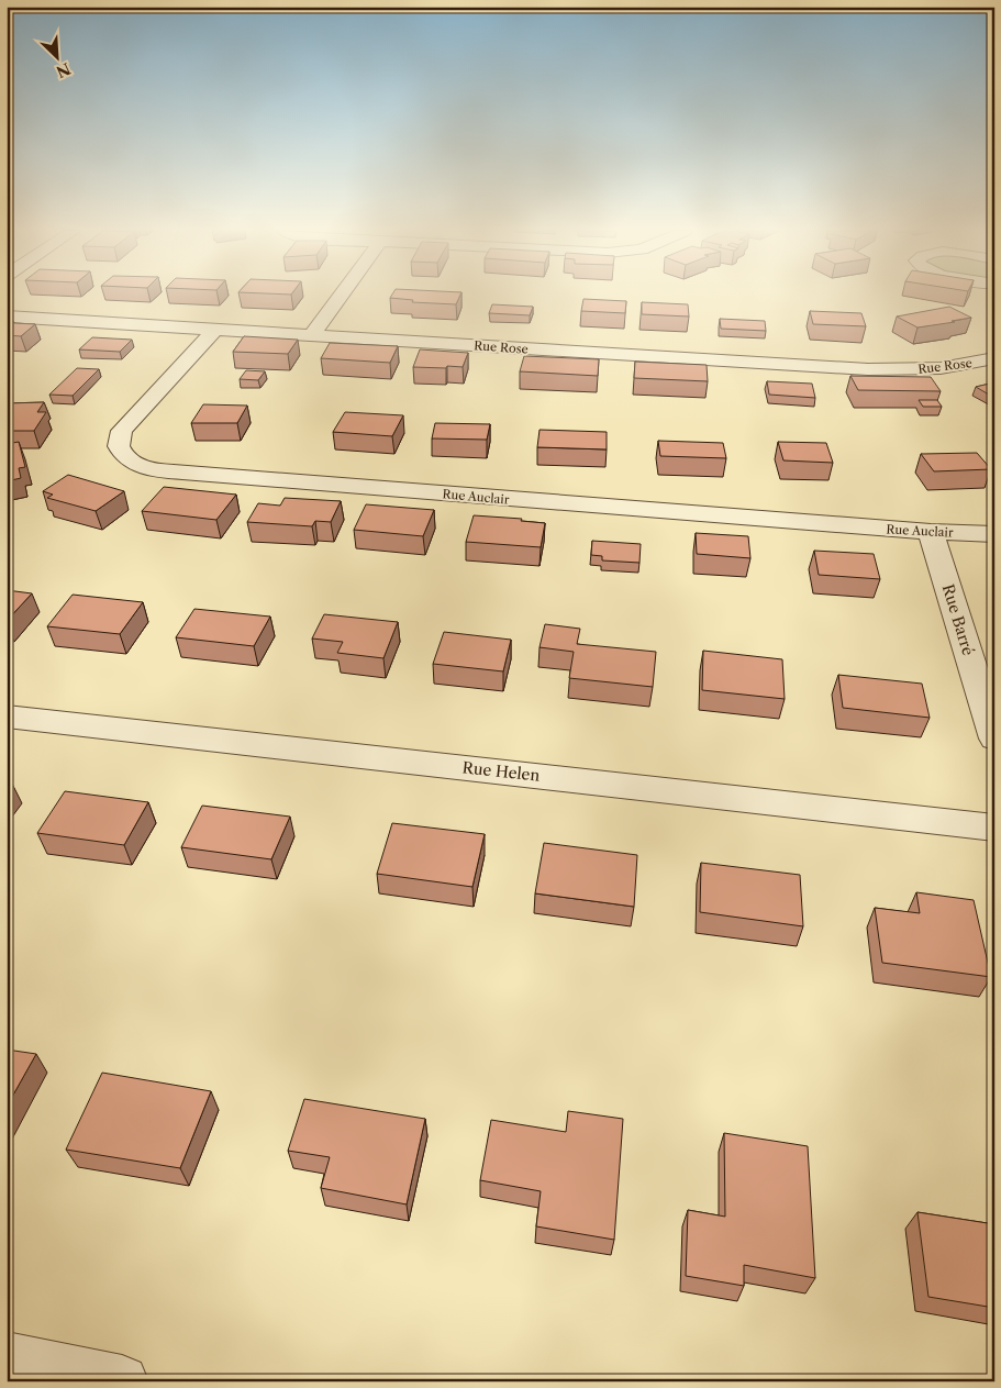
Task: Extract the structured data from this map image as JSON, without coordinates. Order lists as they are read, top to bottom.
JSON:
{
  "streets": {
    "street": [
      "Rue Rose",
      "Rue Auclair",
      "Rue Barré",
      "Rue Helen"
    ]
  },
  "crossings": [
    ["Rue Rose", "Rue Auclair"],
    ["Rue Auclair", "Rue Barré"]
  ],
  "north": "bottom right"
}
